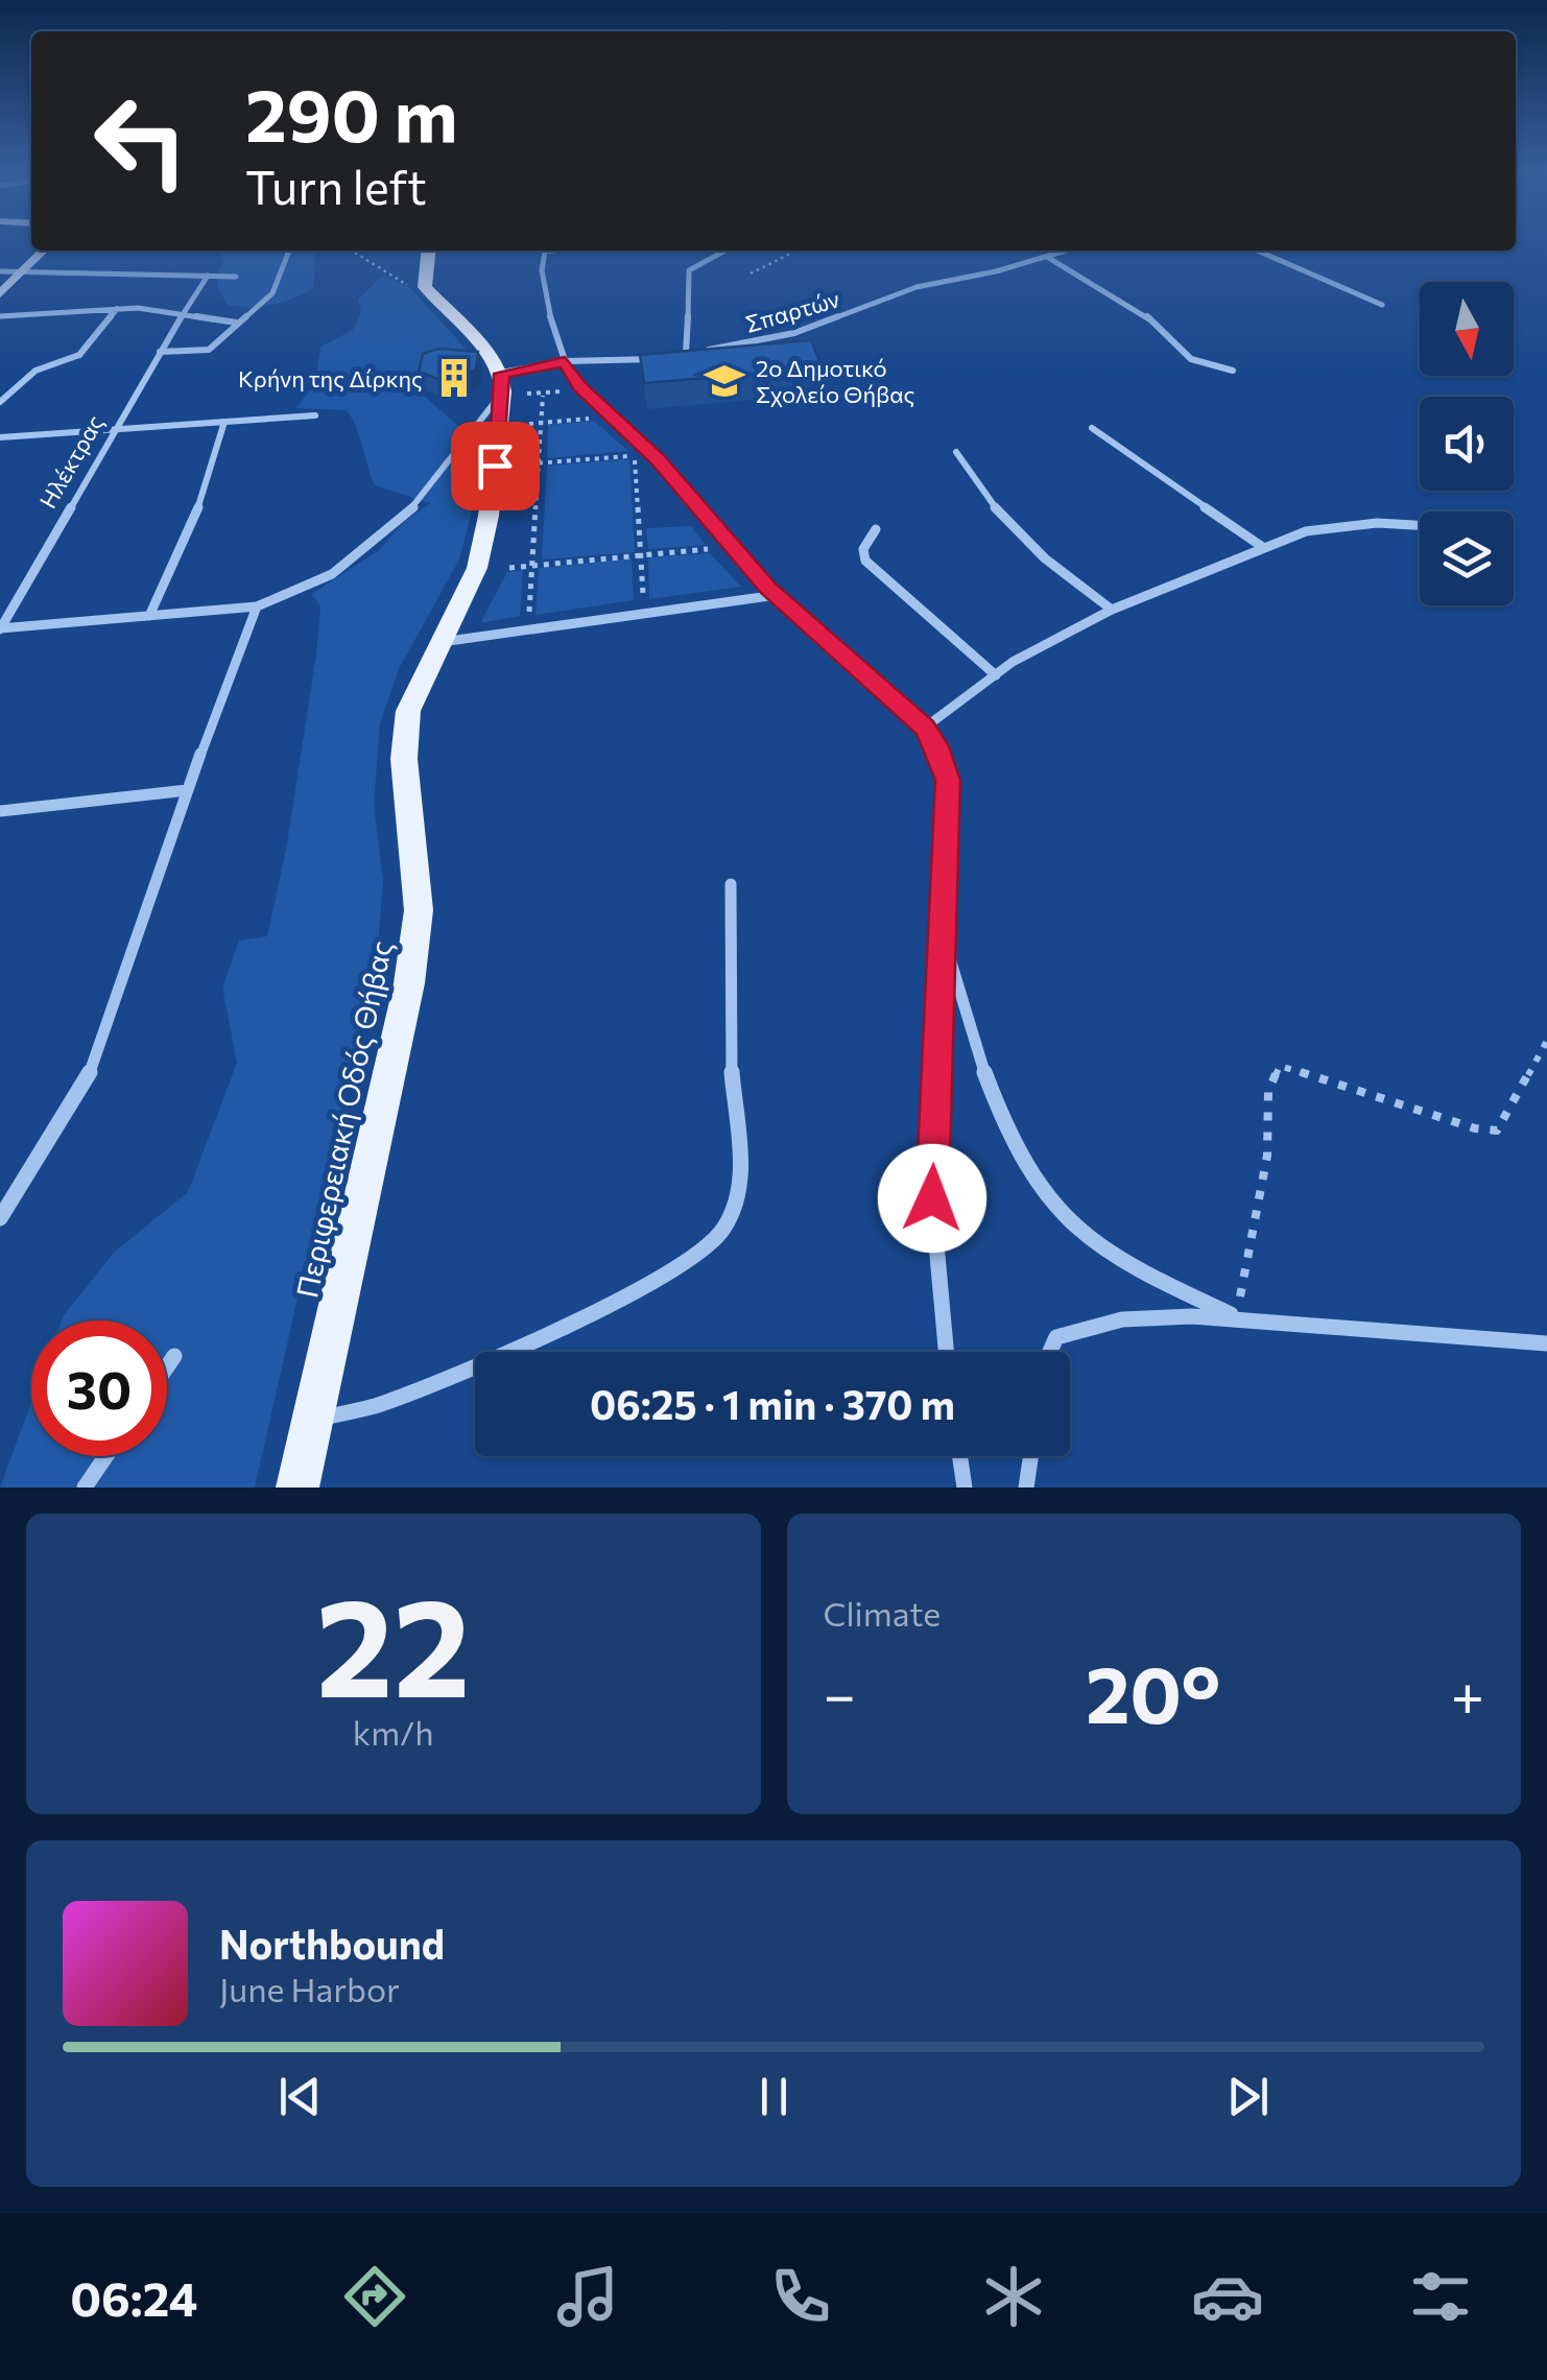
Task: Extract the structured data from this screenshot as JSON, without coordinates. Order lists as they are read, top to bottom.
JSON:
{
  "streets": {
    "main road": ["Περιφερειακή Οδός Θήβας"],
    "street": ["Σπαρτών", "Ηλέκτρας"]
  },
  "crossings": [
    ["Σπαρτών", "Περιφερειακή Οδός Θήβας"]
  ],
  "places": {
    "building": ["Κρήνη της Δίρκης"],
    "school or university": ["2ο Δημοτικό Σχολείο Θήβας"]
  },
  "north": "bottom",
  "page": {
    "turn": ["290 m", "Turn left"],
    "limit": "30",
    "trip": "06:25 · 1 min · 370 m",
    "tile": [
      ["22", "km/h"],
      "Climate"
    ],
    "heat": ["−", "20°", "+"],
    "song": ["Northbound", "June Harbor"],
    "tabs": "06:24"
  }
}
